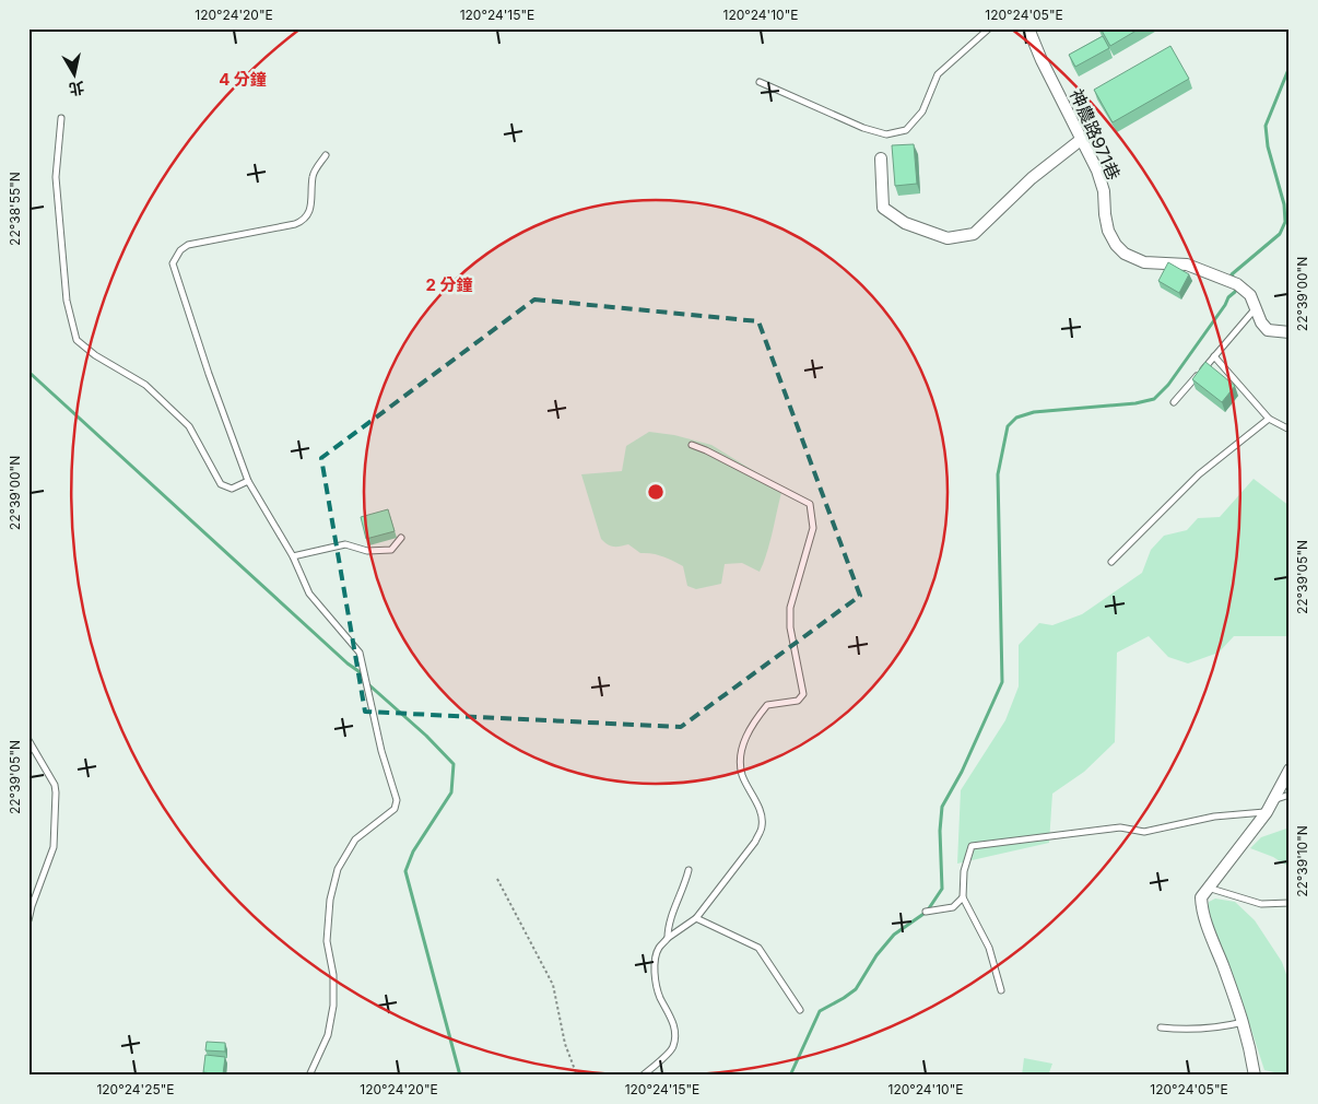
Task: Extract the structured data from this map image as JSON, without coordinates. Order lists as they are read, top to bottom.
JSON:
{
  "streets": {
    "street": ["神農路971巷"]
  },
  "north": "bottom",
  "coordinates": [
    "120°24'20\"E",
    "120°24'15\"E",
    "120°24'10\"E",
    "120°24'05\"E",
    "22°38'55\"N",
    "22°39'00\"N",
    "22°39'05\"N",
    "22°39'10\"N",
    "120°24'25\"E"
  ],
  "rings": ["4 分鐘", "2 分鐘"]
}
